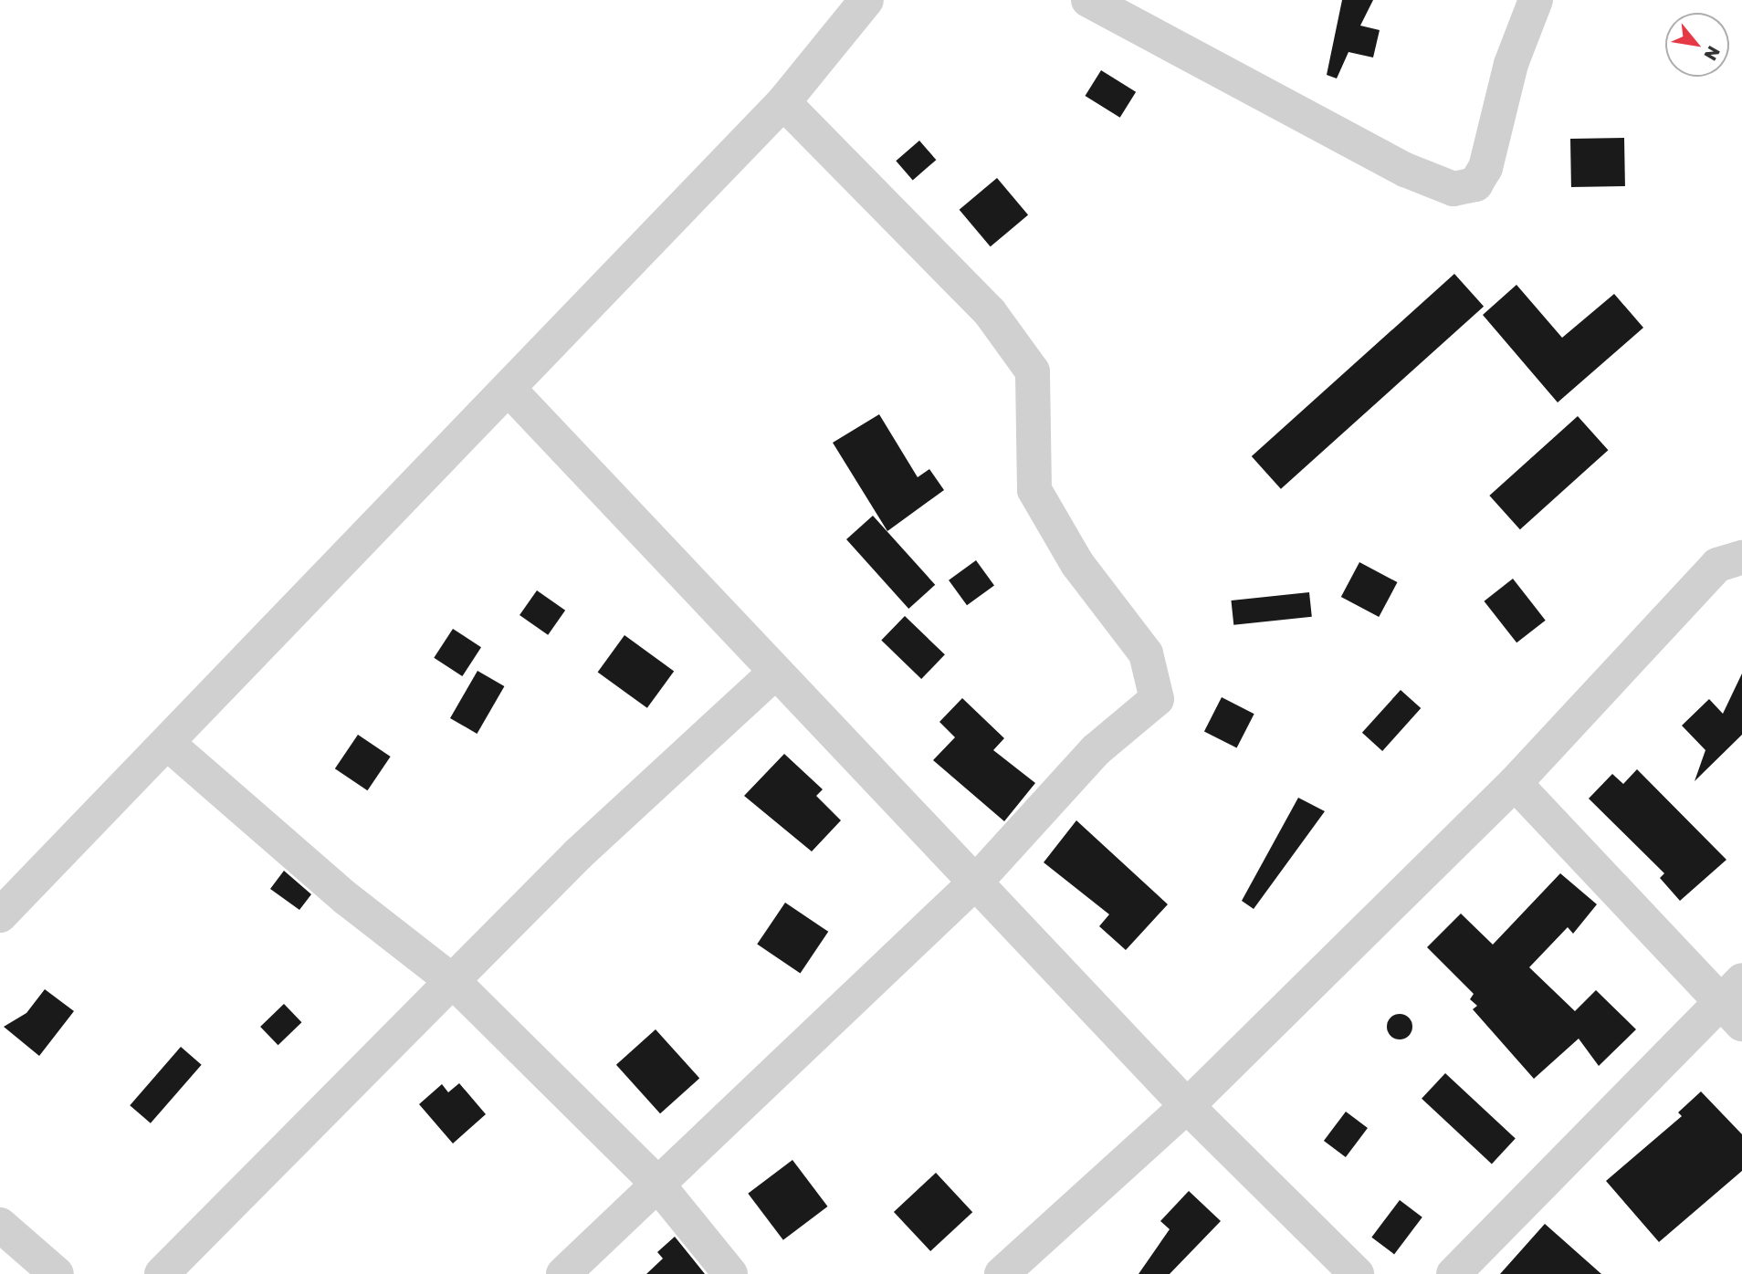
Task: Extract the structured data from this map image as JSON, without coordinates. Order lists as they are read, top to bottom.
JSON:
{
  "north": "bottom right"
}
